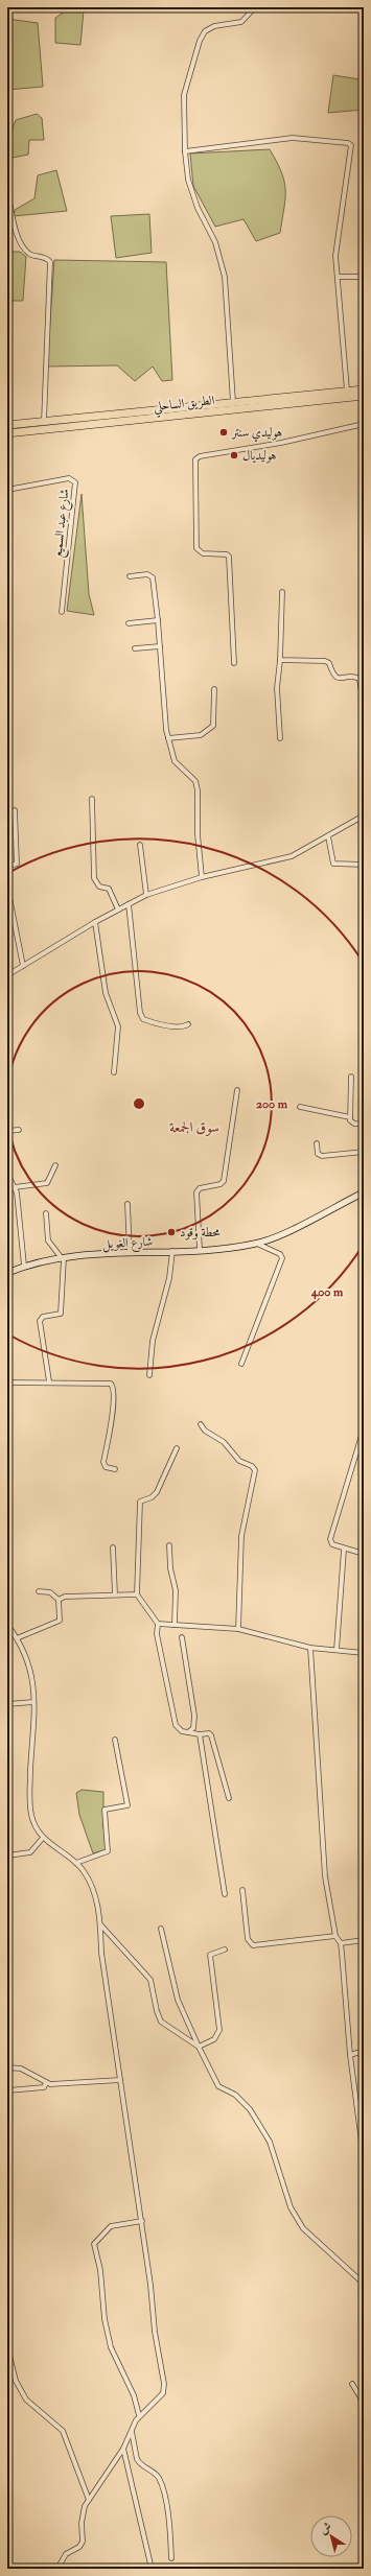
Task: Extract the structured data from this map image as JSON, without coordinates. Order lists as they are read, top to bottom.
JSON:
{
  "streets": {
    "highway": ["الطريق الساحلي"],
    "street": ["شارع عبد السميع", "شارع الغويل"]
  },
  "districts": ["سوق الجمعة"],
  "places": ["هوليدي سنتر", "هوليديال", "محطة وقود"],
  "north": "top left",
  "rings": ["200 m", "400 m"]
}
